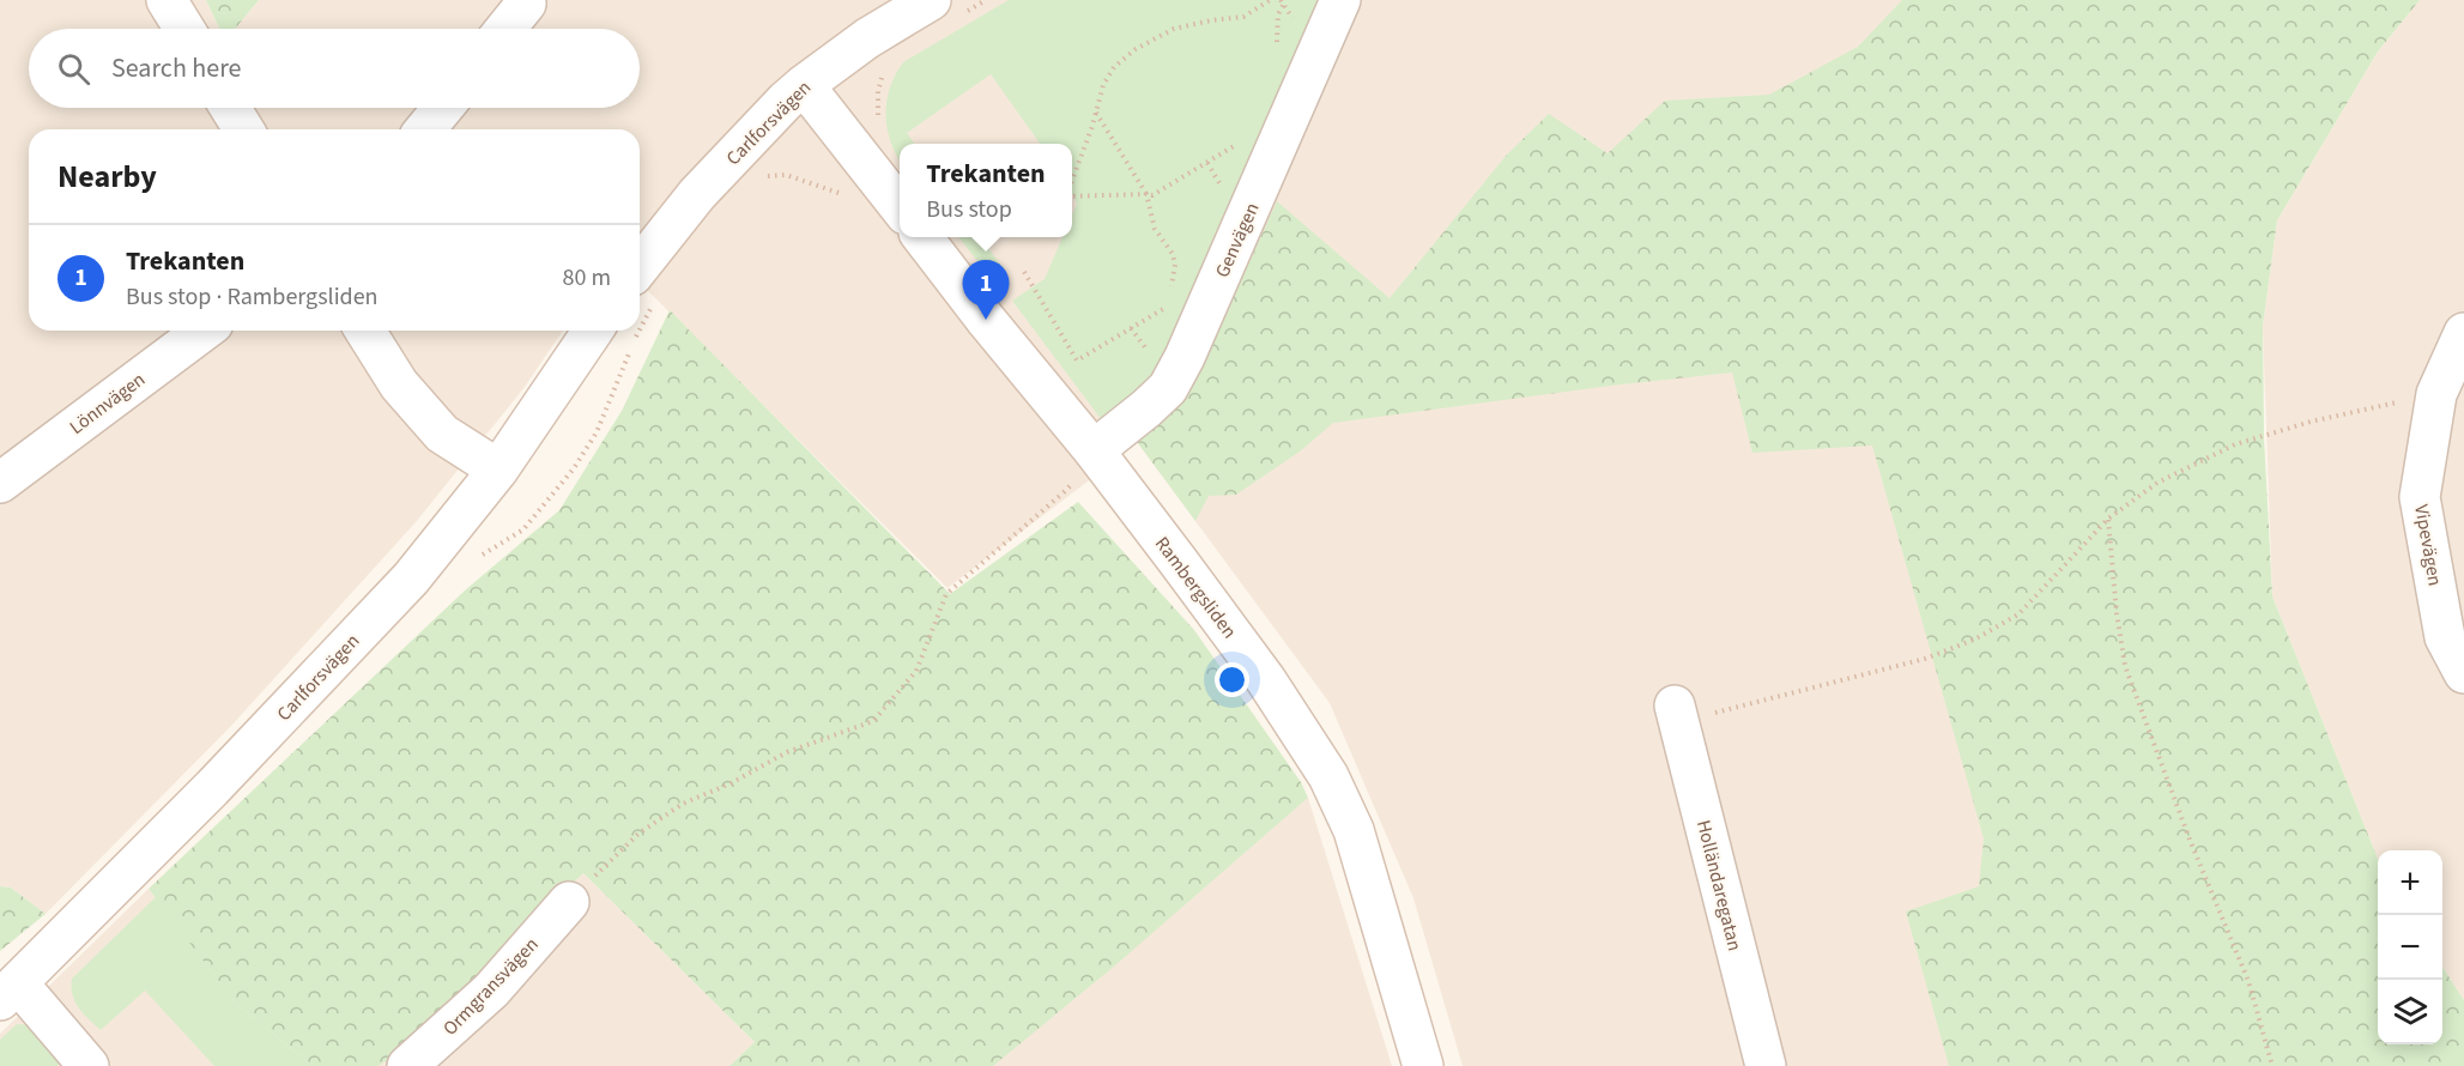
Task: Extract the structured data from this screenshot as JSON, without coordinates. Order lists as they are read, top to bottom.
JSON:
{
  "streets": {
    "street": [
      "Carlforsvägen",
      "Genvägen",
      "Lönnvägen",
      "Vipevägen",
      "Rambergsliden",
      "Holländaregatan",
      "Ormgransvägen"
    ]
  },
  "crossings": [
    ["Genvägen", "Rambergsliden"]
  ],
  "page": {
    "search": "Search here",
    "heading": "Nearby",
    "popup": ["Trekanten", "Bus stop"],
    "list": [
      {
        "mark": "1",
        "name": "Trekanten",
        "note": "Bus stop · Rambergsliden",
        "value": "80 m"
      }
    ],
    "pins": "1",
    "map_buttons": ["+", "−"]
  }
}
